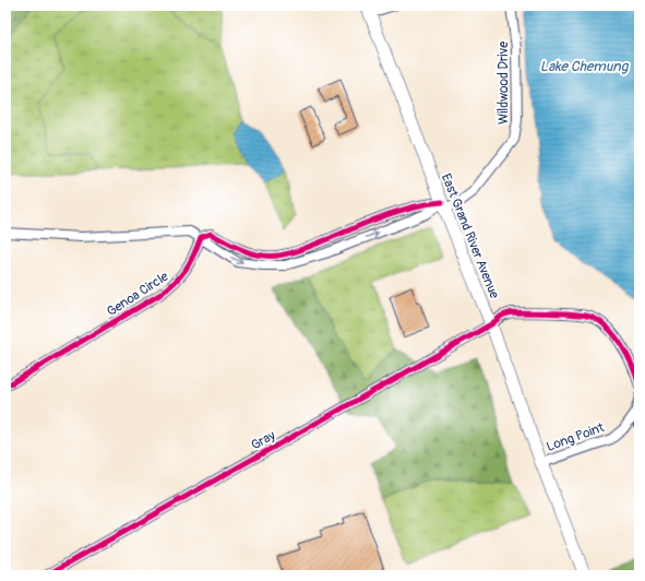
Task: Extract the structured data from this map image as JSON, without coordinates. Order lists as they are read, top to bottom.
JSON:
{
  "streets": {
    "main road": ["East Grand River Avenue"],
    "street": [
      "Wildwood Drive",
      "Genoa Circle",
      "Long Point",
      "Gray"
    ]
  },
  "crossings": [
    ["Wildwood Drive", "East Grand River Avenue"],
    ["East Grand River Avenue", "Long Point"],
    ["East Grand River Avenue", "Gray"]
  ],
  "water": ["Lake Chemung"]
}
